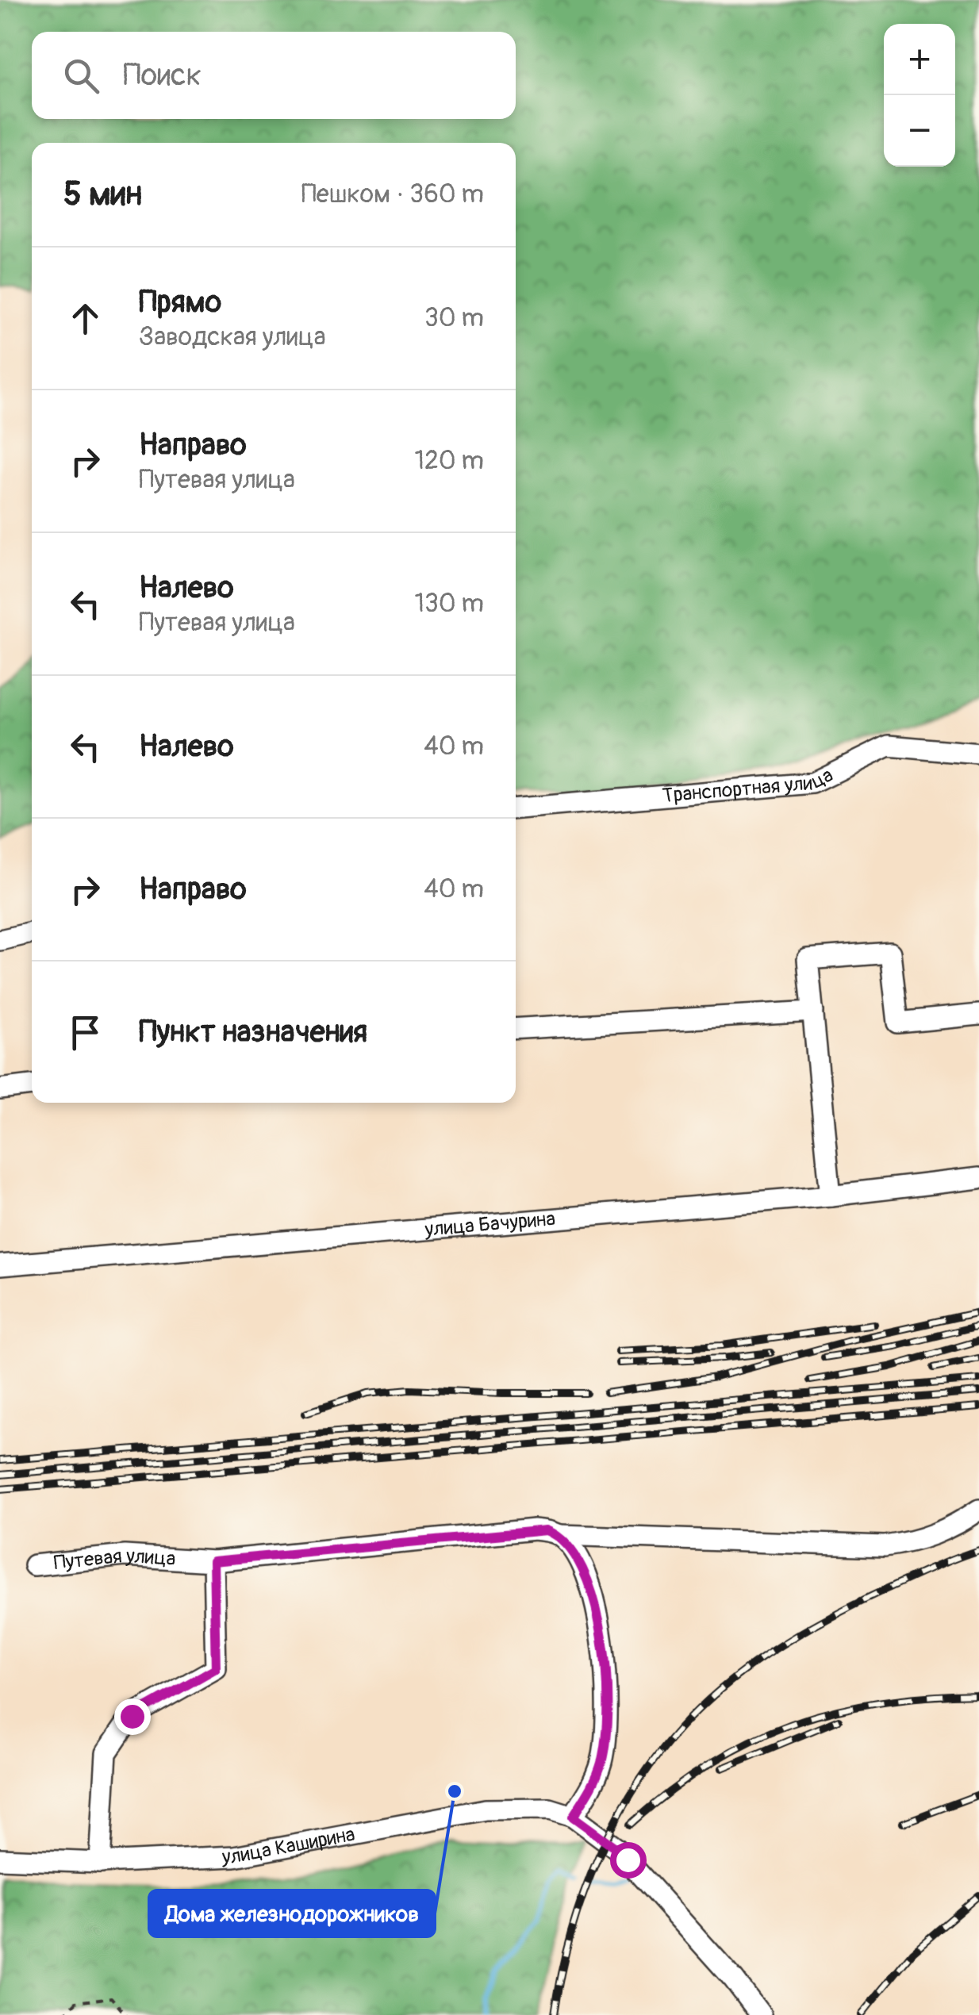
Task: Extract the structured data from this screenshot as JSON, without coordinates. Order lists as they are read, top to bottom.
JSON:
{
  "streets": {
    "street": [
      "Транспортная улица",
      "улица Бачурина",
      "Путевая улица",
      "улица Каширина"
    ]
  },
  "places": ["Дома железнодорожников"],
  "page": {
    "map_buttons": ["+", "−"],
    "search": "Поиск",
    "heading": ["5 мин", "Пешком · 360 m"],
    "list": [
      ["Прямо", "Заводская улица", "30 m"],
      ["Направо", "Путевая улица", "120 m"],
      ["Налево", "Путевая улица", "130 m"],
      ["Налево", "40 m"],
      ["Направо", "40 m"],
      "Пункт назначения"
    ]
  }
}
